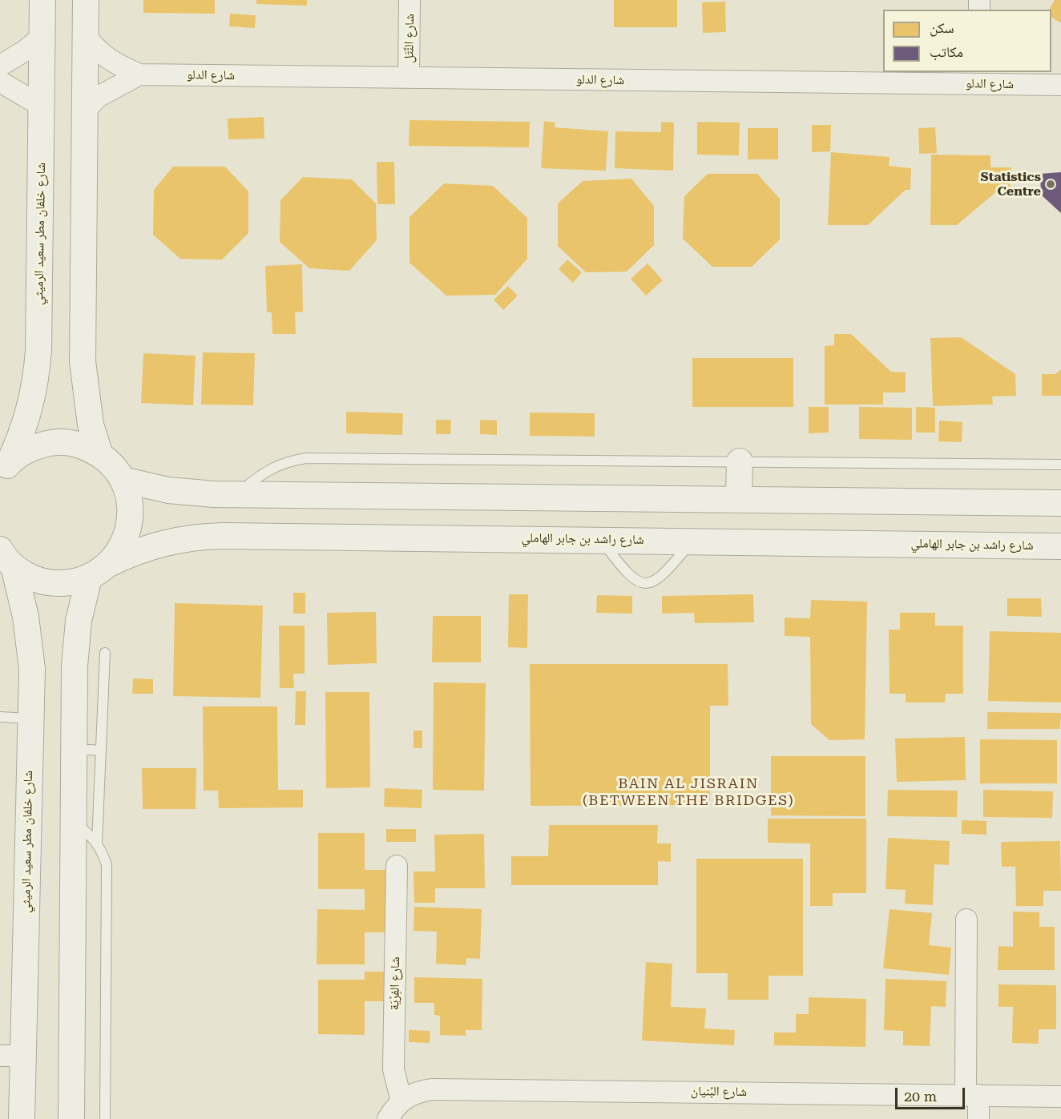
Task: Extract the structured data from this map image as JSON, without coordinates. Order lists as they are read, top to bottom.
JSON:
{
  "streets": {
    "street": [
      "شارع النَّتَل",
      "شارع الدلو",
      "شارع خلفان مطر سعيد الرميثي",
      "شارع راشد بن جابر الهاملي",
      "شارع الفِرْيَة",
      "شارع البُنيان"
    ]
  },
  "crossings": [
    ["شارع النَّتَل", "شارع الدلو"],
    ["شارع خلفان مطر سعيد الرميثي", "شارع راشد بن جابر الهاملي"],
    ["شارع الفِرْيَة", "شارع البُنيان"]
  ],
  "districts": ["BAIN AL JISRAIN (BETWEEN THE BRIDGES)"],
  "places": ["Statistics Centre"],
  "legend": ["سكن", "مكاتب"],
  "scale_bar": "20 m"
}
